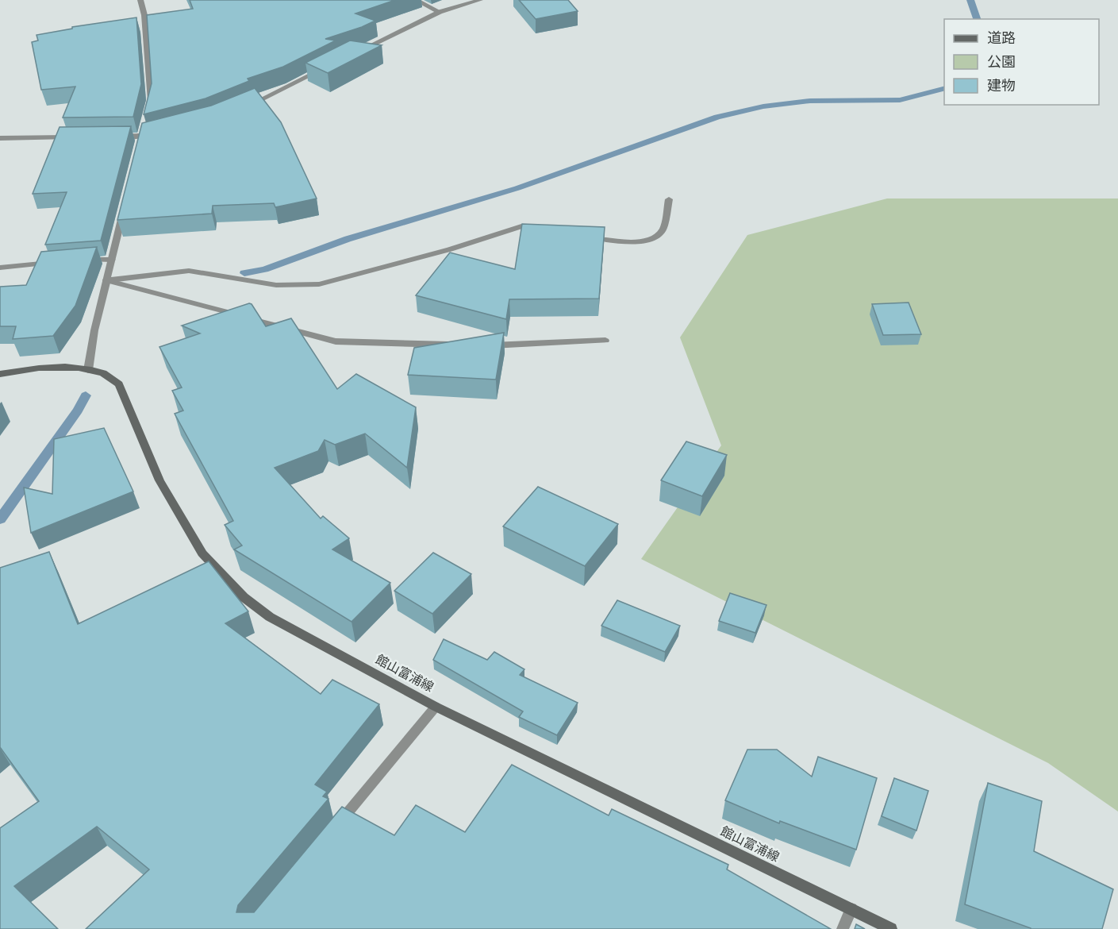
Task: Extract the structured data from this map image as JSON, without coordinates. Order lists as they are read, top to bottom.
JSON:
{
  "streets": {
    "main road": ["館山富浦線"]
  },
  "legend": ["道路", "公園", "建物"]
}
